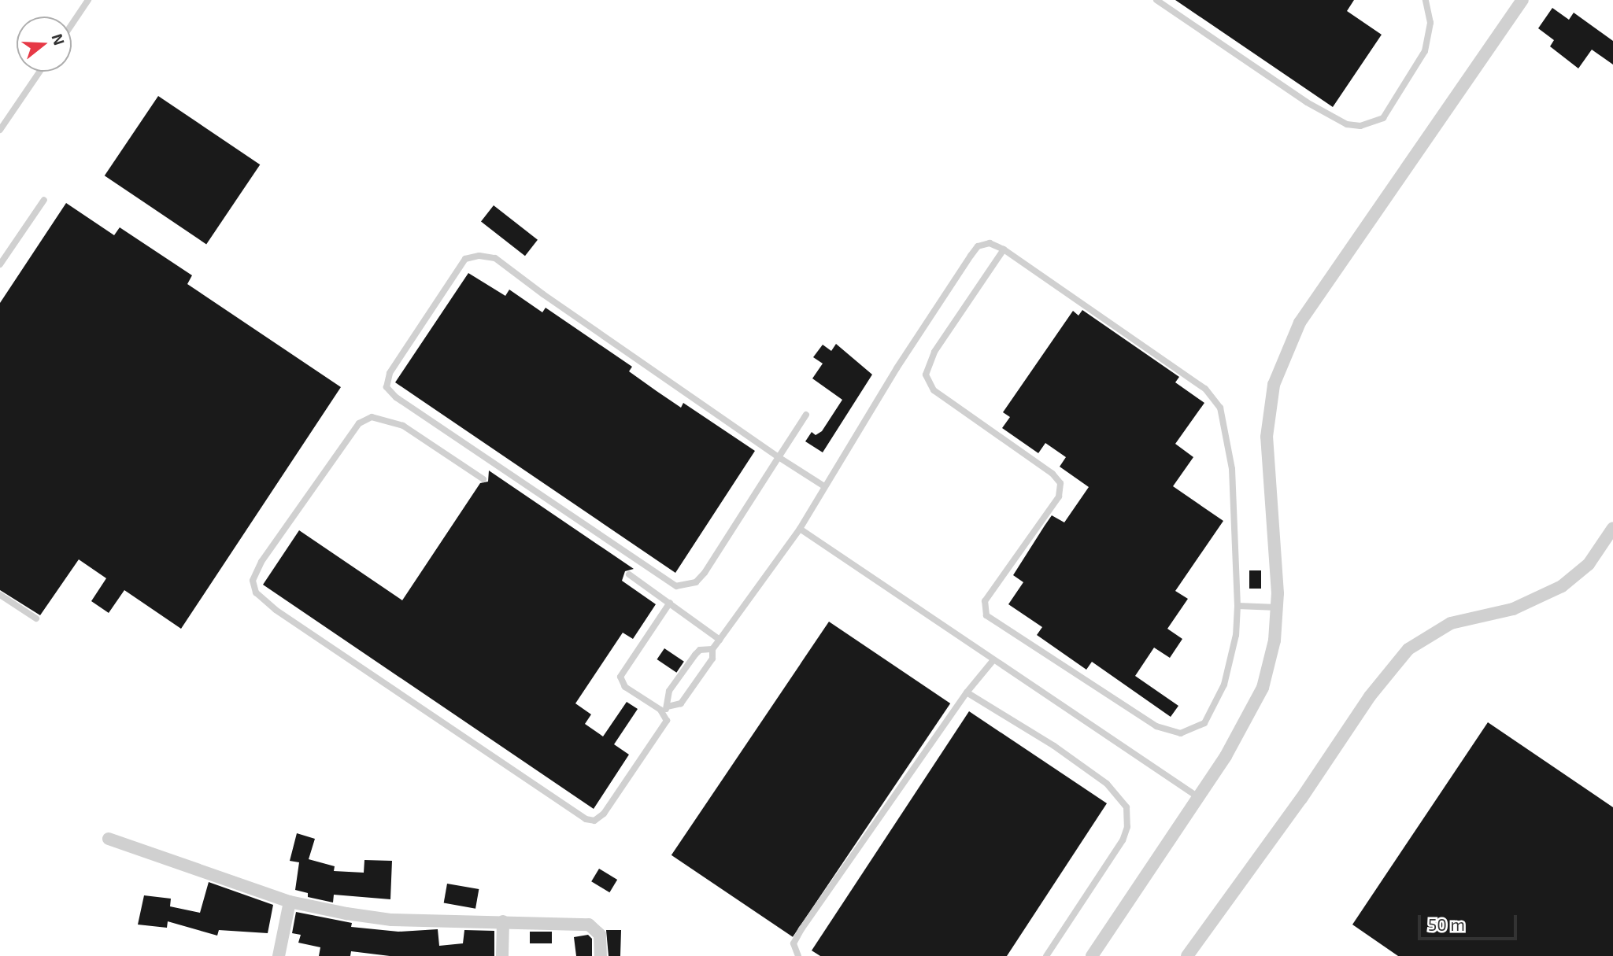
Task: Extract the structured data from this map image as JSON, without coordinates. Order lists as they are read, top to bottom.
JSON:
{
  "scale_bar": "50 m",
  "north": "right"
}
